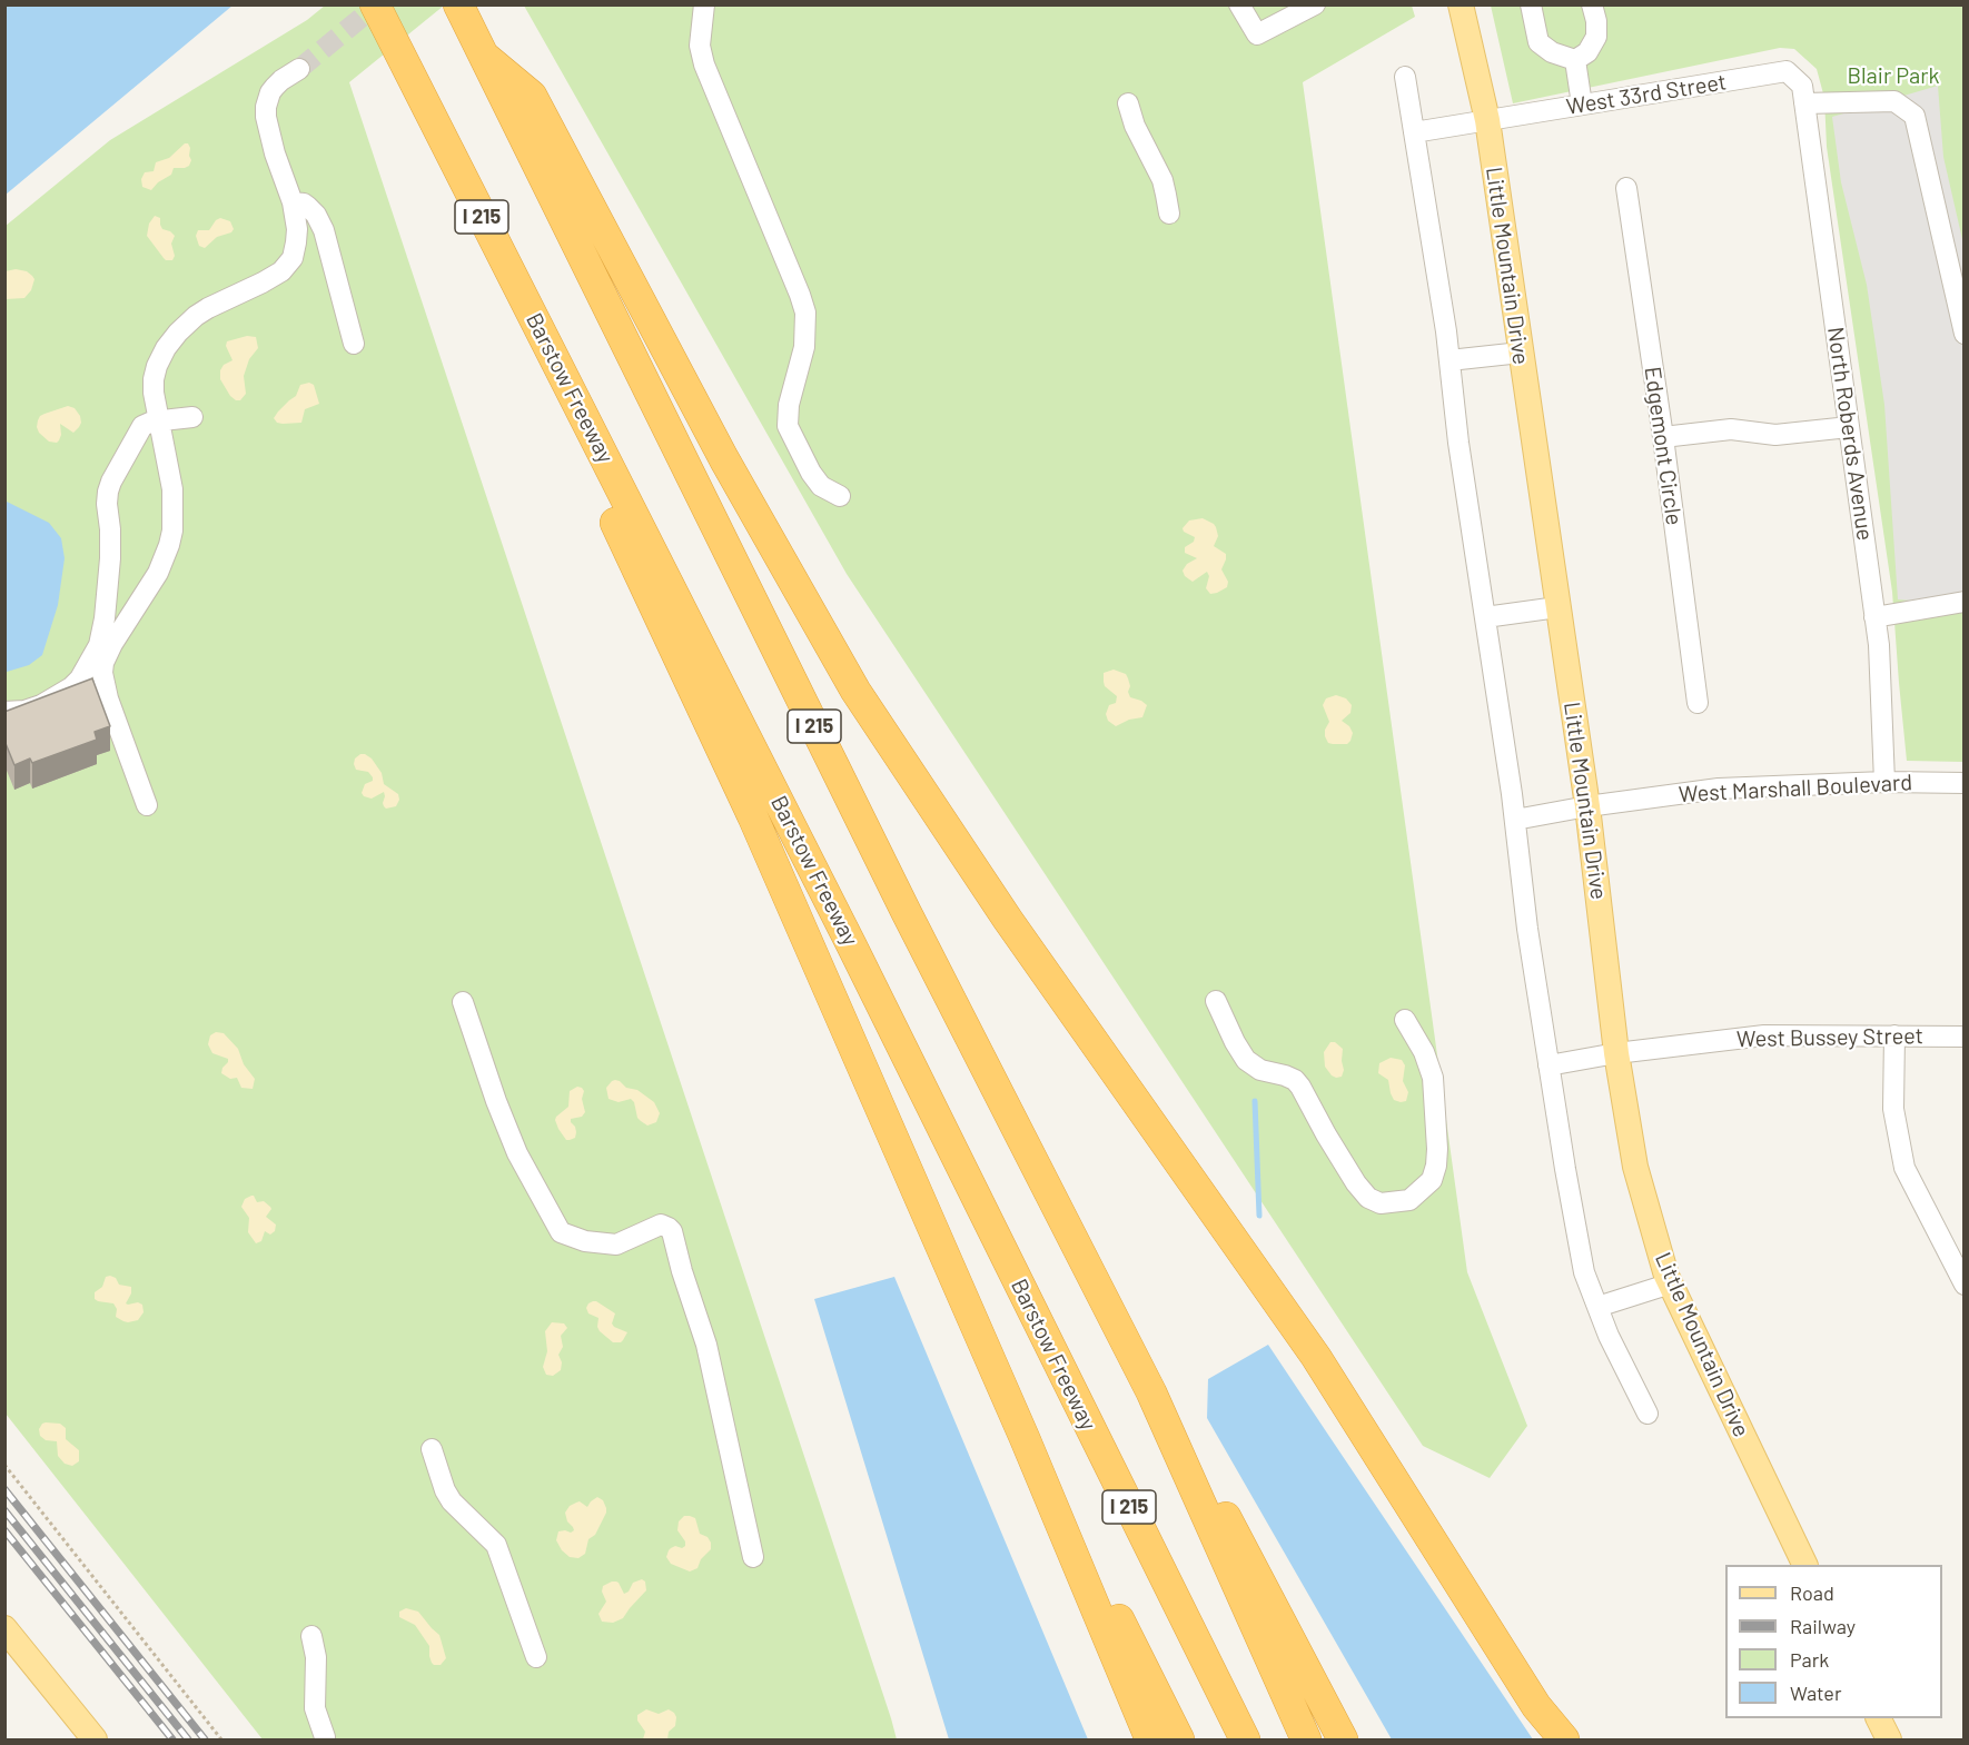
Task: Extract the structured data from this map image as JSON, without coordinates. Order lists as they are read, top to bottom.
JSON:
{
  "streets": {
    "highway": ["I 215", "Barstow Freeway"],
    "main road": ["Little Mountain Drive"],
    "street": [
      "West 33rd Street",
      "North Roberds Avenue",
      "Edgemont Circle",
      "West Marshall Boulevard",
      "West Bussey Street"
    ]
  },
  "crossings": [
    ["West 33rd Street", "Little Mountain Drive"],
    ["West 33rd Street", "North Roberds Avenue"],
    ["Little Mountain Drive", "West Marshall Boulevard"],
    ["Little Mountain Drive", "West Bussey Street"],
    ["North Roberds Avenue", "West Marshall Boulevard"]
  ],
  "parks": ["Blair Park"],
  "legend": [
    "Road",
    "Railway",
    "Park",
    "Water"
  ]
}
